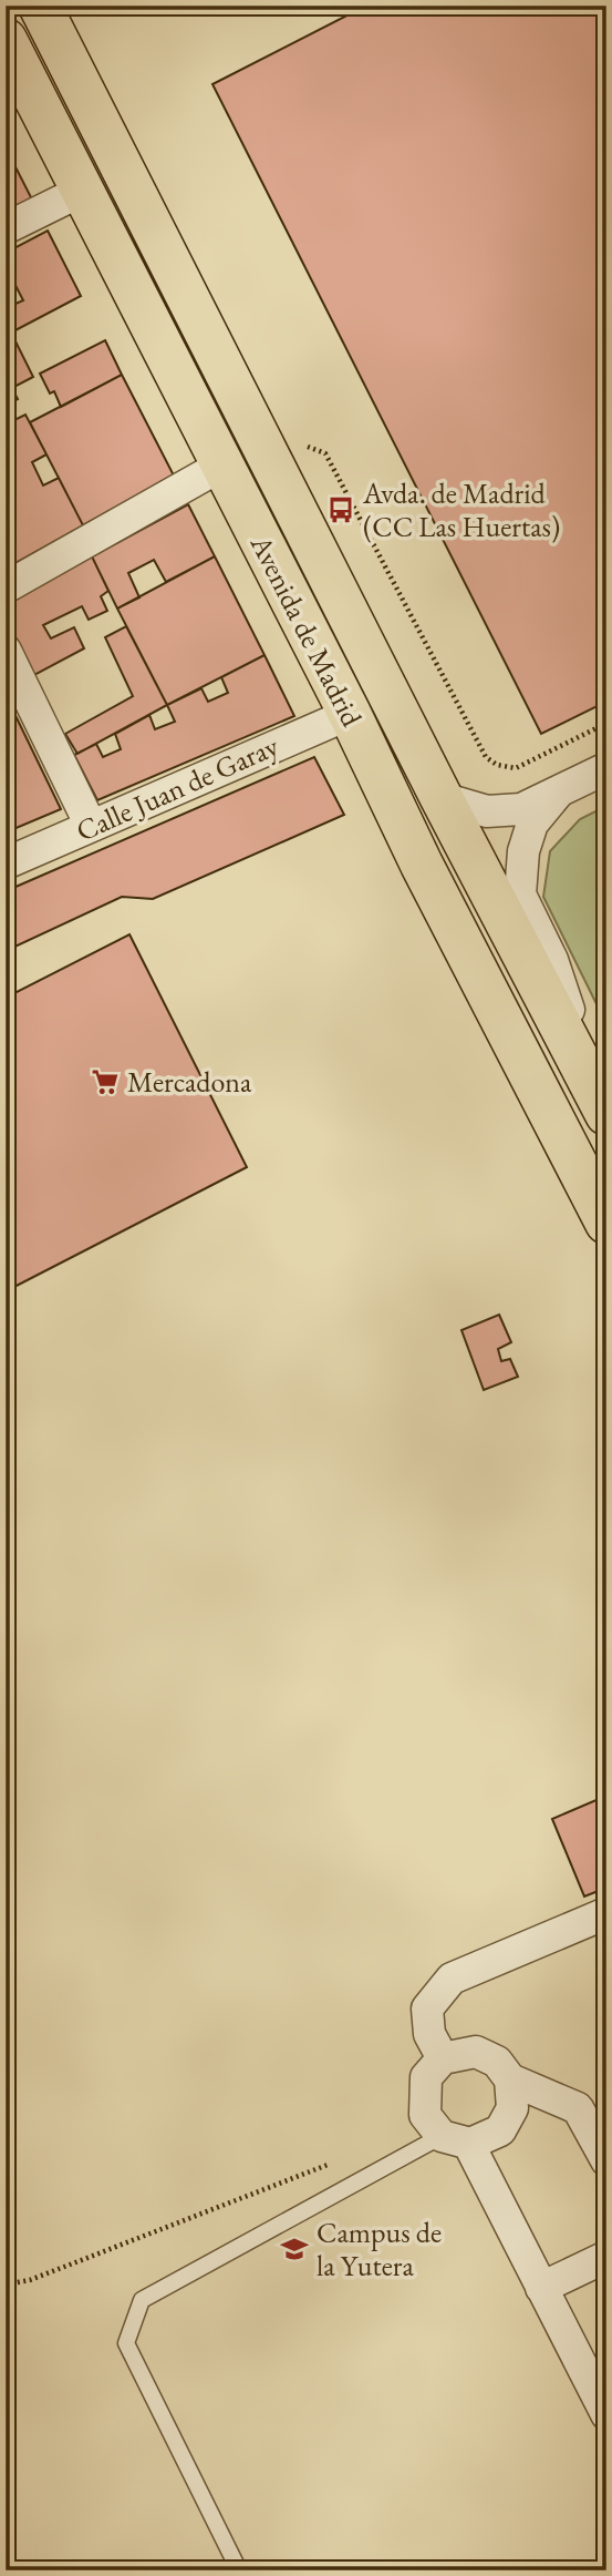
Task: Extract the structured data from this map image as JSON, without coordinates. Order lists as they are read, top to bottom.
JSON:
{
  "streets": {
    "main road": ["Avenida de Madrid"],
    "street": ["Calle Juan de Garay"]
  },
  "crossings": [
    ["Avenida de Madrid", "Calle Juan de Garay"]
  ],
  "places": {
    "bus stop": ["Avda. de Madrid (CC Las Huertas)"],
    "supermarket": ["Mercadona"],
    "school or university": ["Campus de la Yutera"]
  }
}
